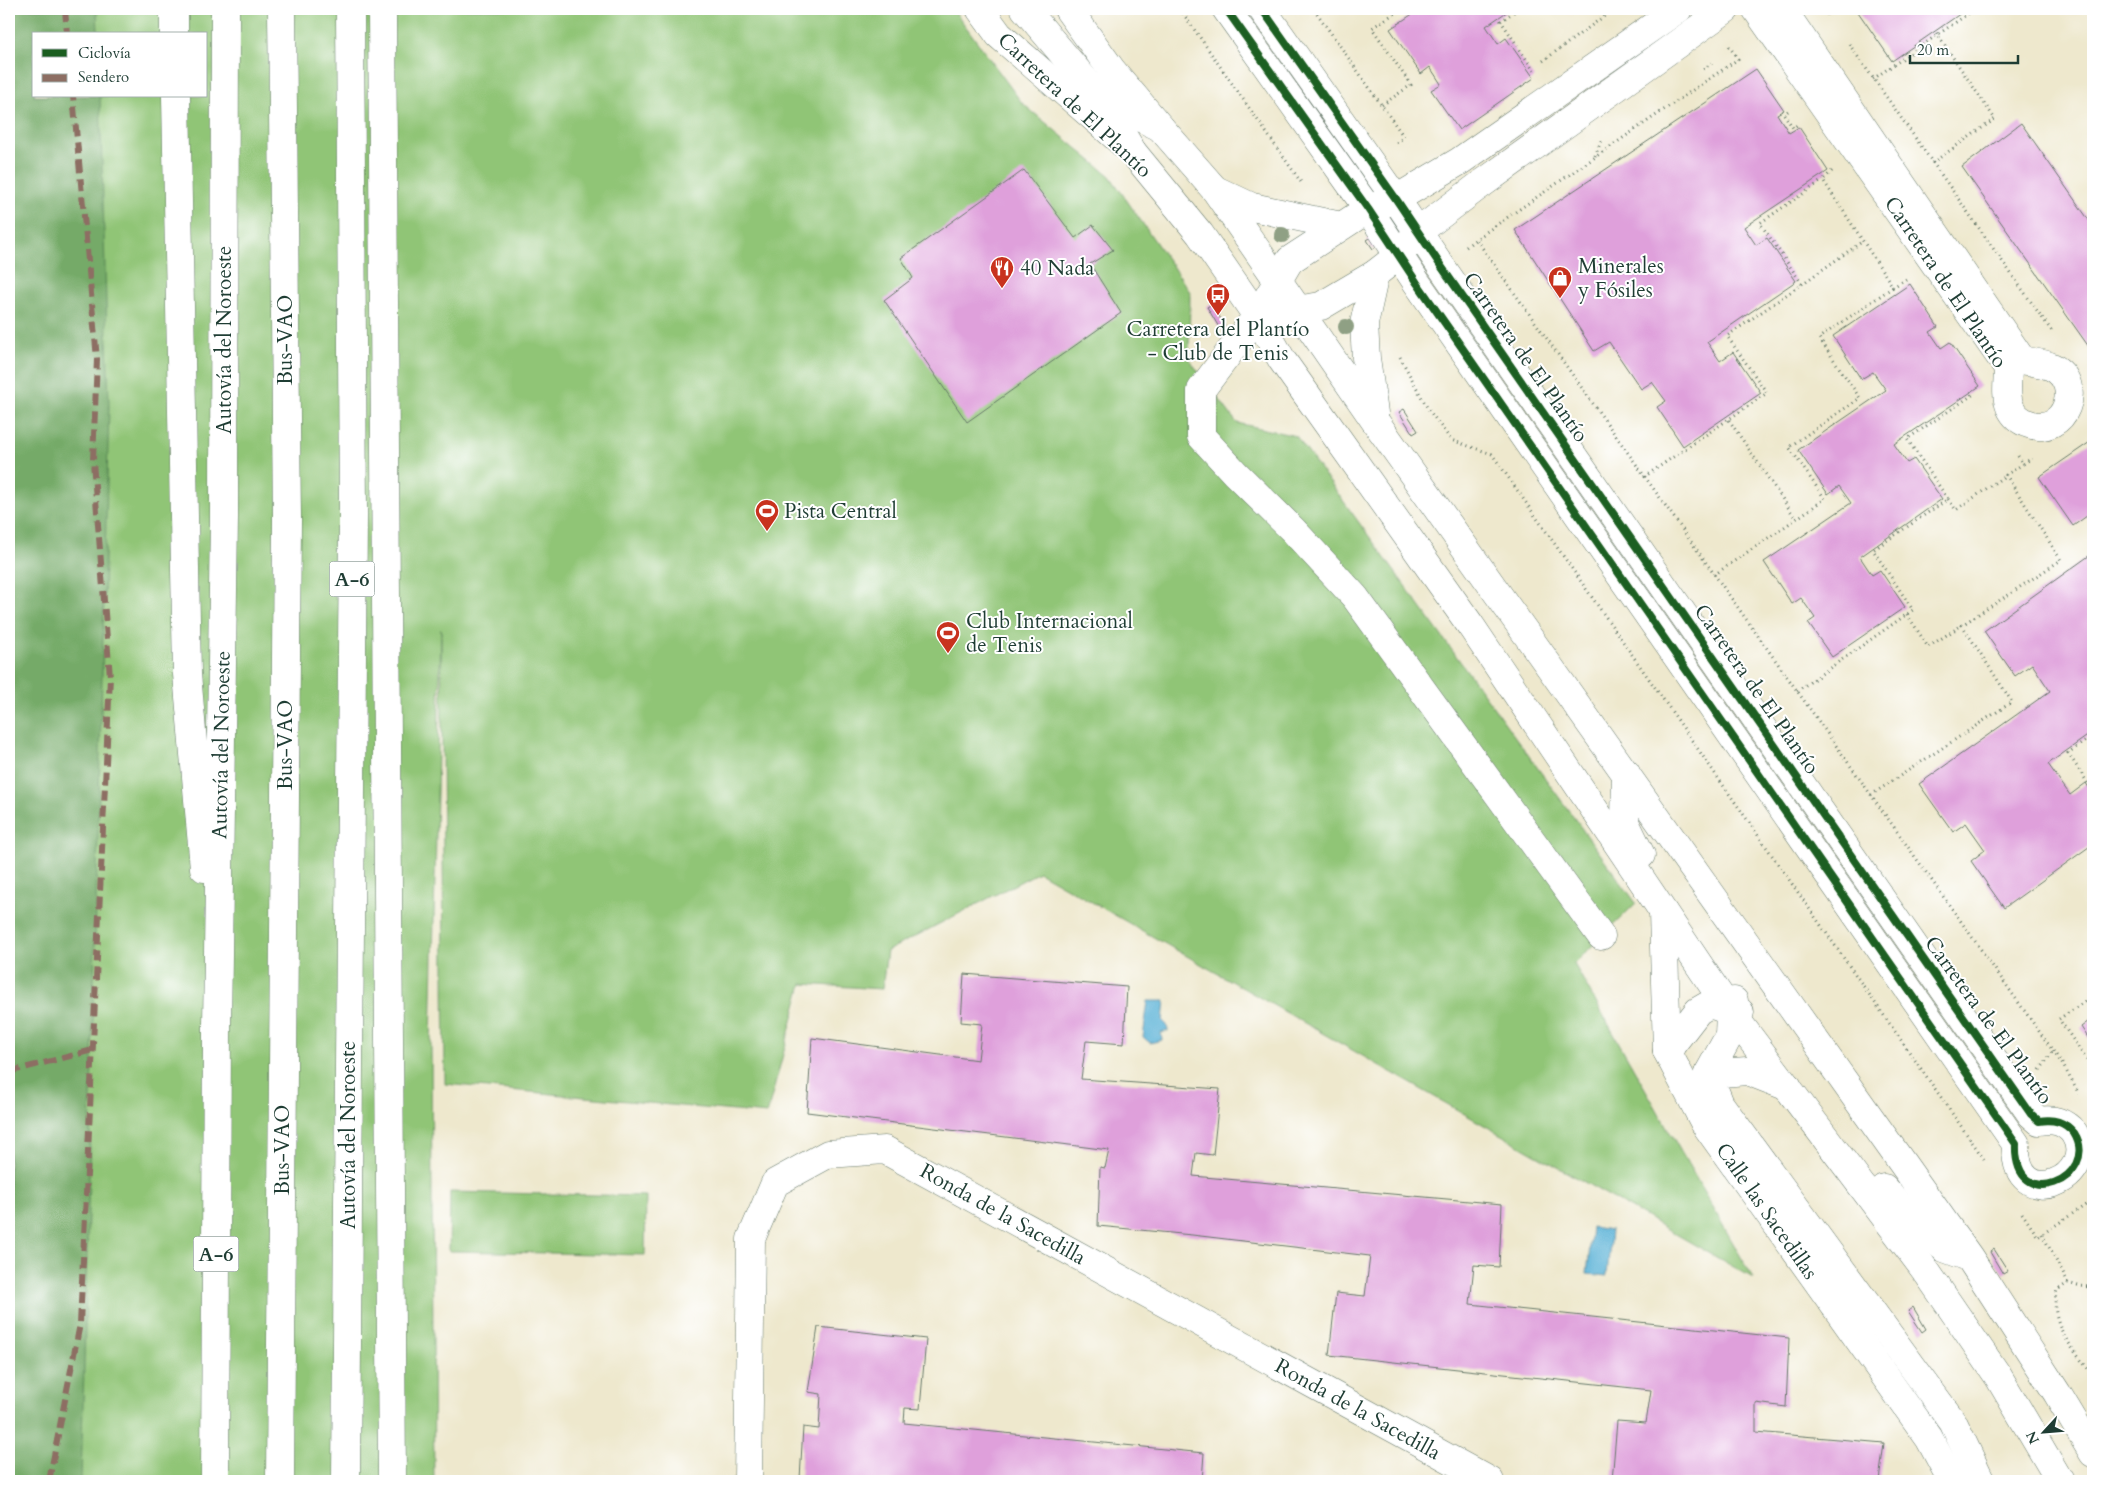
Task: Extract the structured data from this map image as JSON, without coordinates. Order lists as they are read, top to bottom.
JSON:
{
  "streets": {
    "main road": [
      "Carretera de El Plantío",
      "Autovía del Noroeste",
      "Bus-VAO",
      "A-6",
      "Calle las Sacedillas",
      "Ronda de la Sacedilla"
    ]
  },
  "crossings": [
    ["Carretera de El Plantío", "Calle las Sacedillas"]
  ],
  "places": {
    "restaurant": ["40 Nada"],
    "shop": ["Minerales y Fósiles"],
    "bus stop": ["Carretera del Plantío - Club de Tenis"],
    "sports": ["Pista Central", "Club Internacional de Tenis"]
  },
  "legend": ["Ciclovía", "Sendero"],
  "scale_bar": "20 m",
  "north": "bottom left"
}
